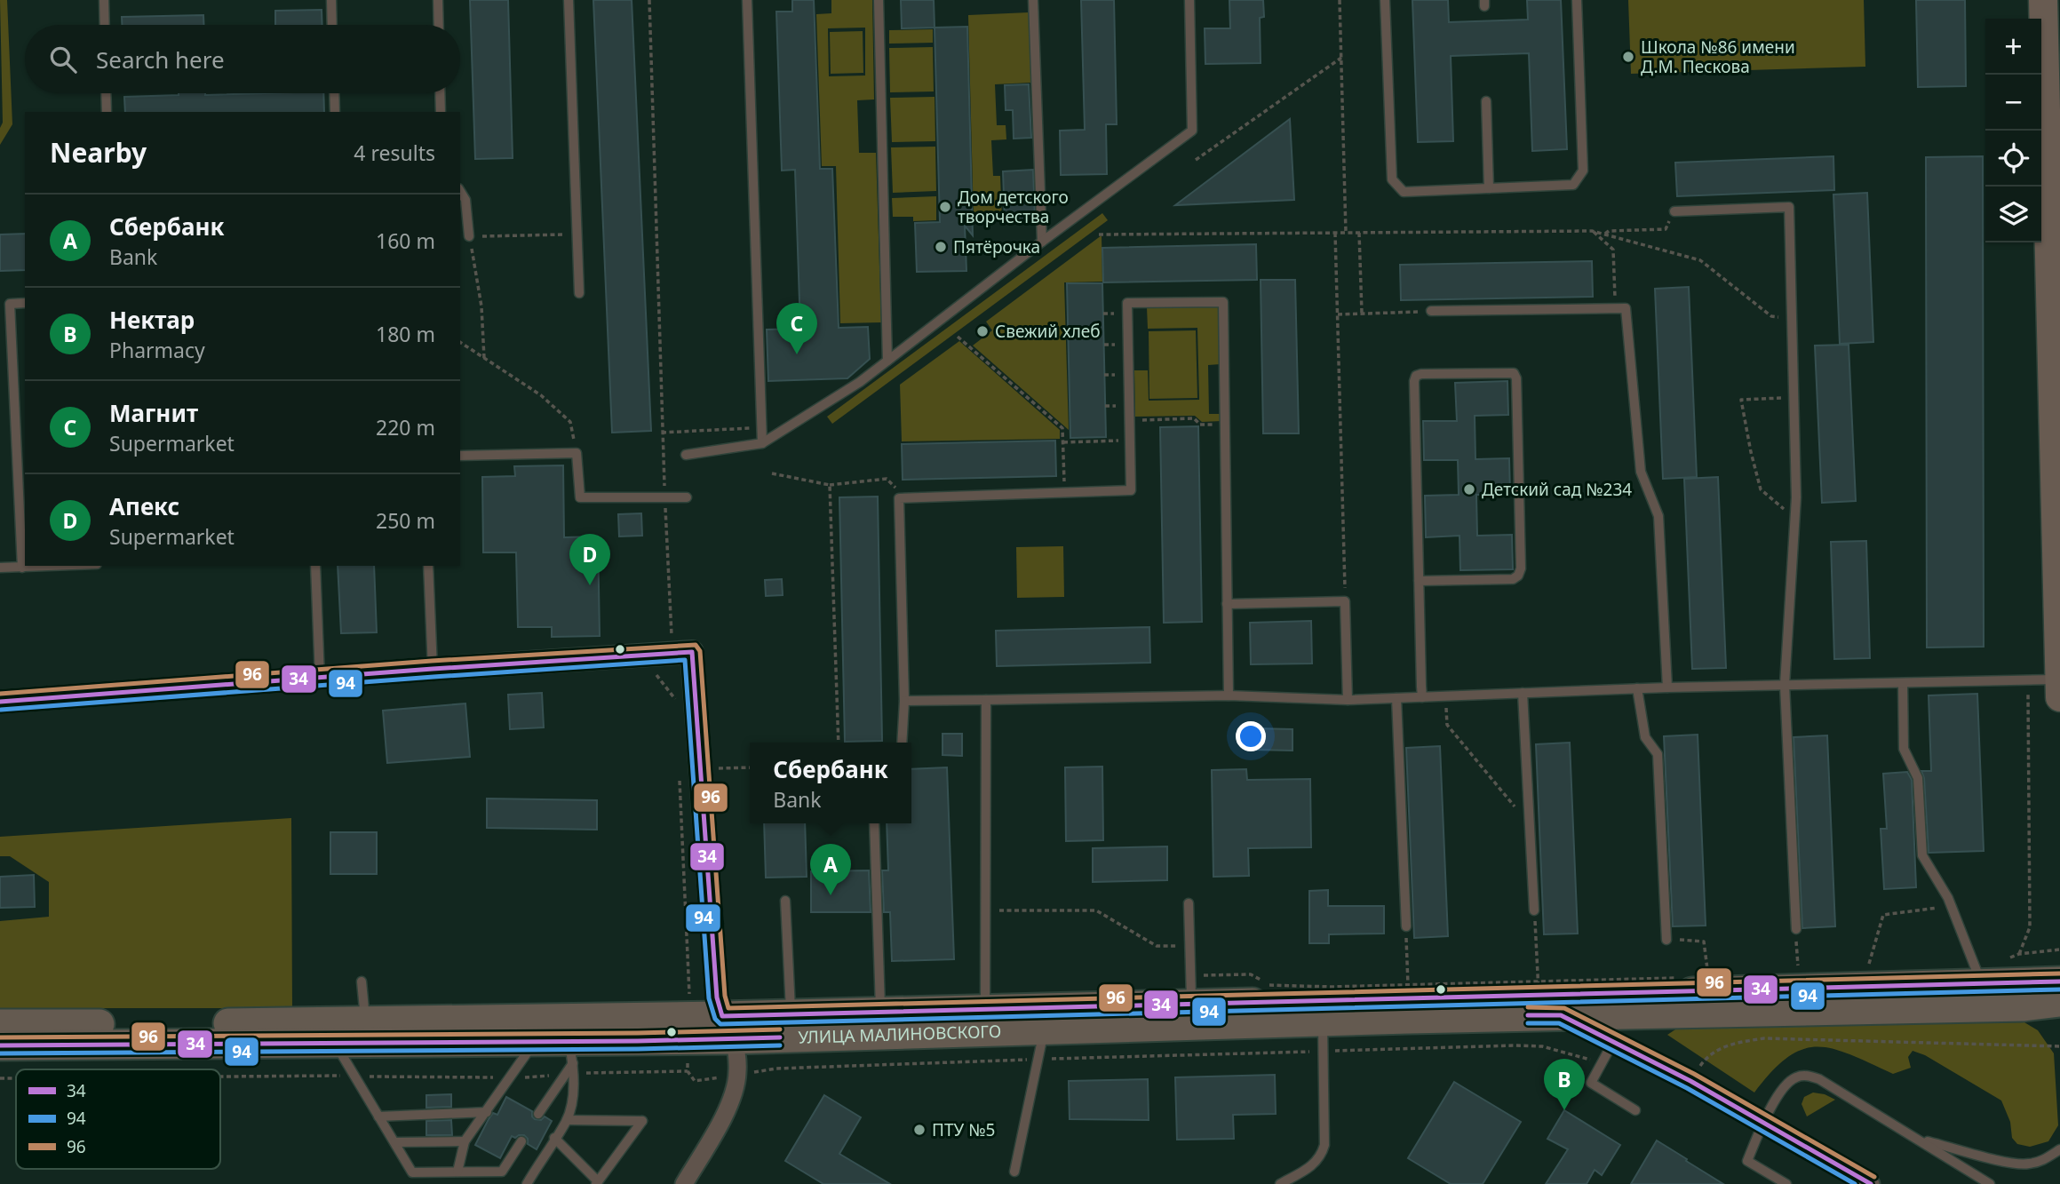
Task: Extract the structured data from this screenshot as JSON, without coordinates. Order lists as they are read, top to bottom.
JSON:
{
  "streets": {
    "highway": ["УЛИЦА МАЛИНОВСКОГО"]
  },
  "places": [
    "Школа №86 имени Д.М. Пескова",
    "Дом детского творчества",
    "Пятёрочка",
    "Свежий хлеб",
    "Детский сад №234",
    "ПТУ №5"
  ],
  "lines": ["transit line 96", "transit line 34", "transit line 94"],
  "legend": ["34", "94", "96"],
  "page": {
    "map_buttons": ["+", "−"],
    "search": "Search here",
    "heading": ["Nearby", "4 results"],
    "list": [
      {
        "mark": "A",
        "name": "Сбербанк",
        "note": "Bank",
        "value": "160 m"
      },
      {
        "mark": "B",
        "name": "Нектар",
        "note": "Pharmacy",
        "value": "180 m"
      },
      {
        "mark": "C",
        "name": "Магнит",
        "note": "Supermarket",
        "value": "220 m"
      },
      {
        "mark": "D",
        "name": "Апекс",
        "note": "Supermarket",
        "value": "250 m"
      }
    ],
    "pins": [
      "C",
      "D",
      "A",
      "B"
    ],
    "popup": ["Сбербанк", "Bank"]
  }
}
